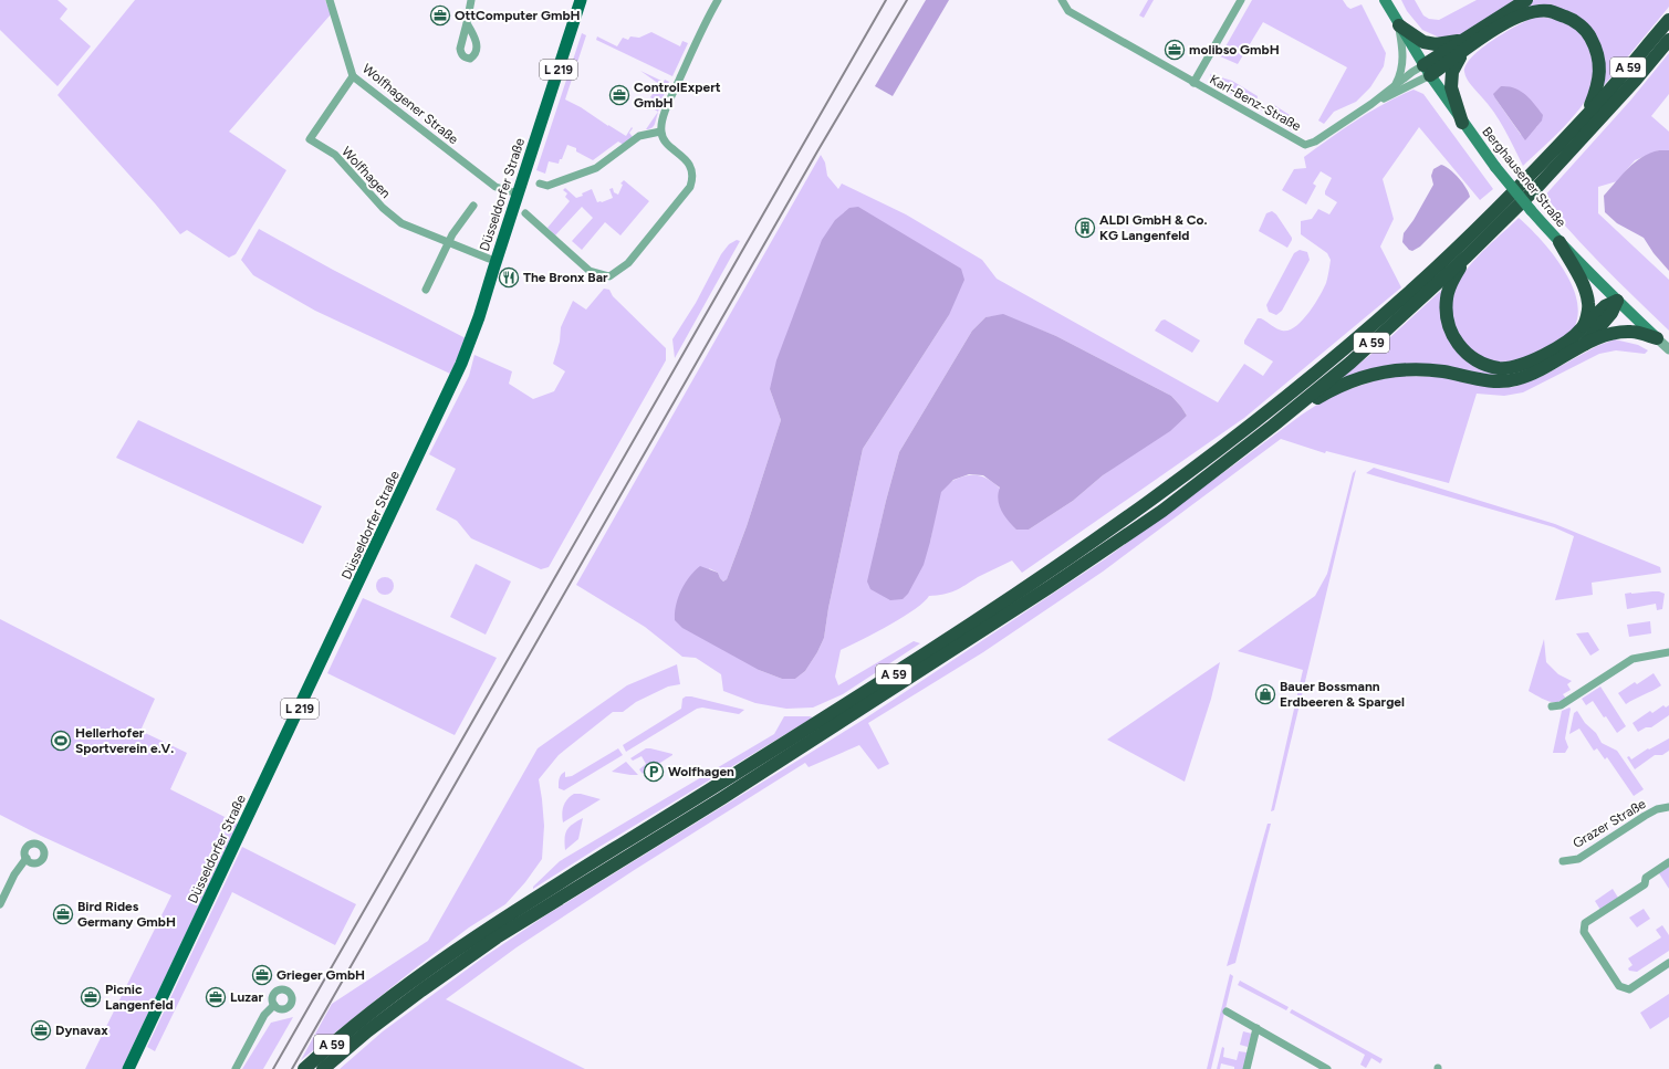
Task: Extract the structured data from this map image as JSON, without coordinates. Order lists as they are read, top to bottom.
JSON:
{
  "streets": {
    "highway": ["A 59"],
    "main road": ["L 219", "Berghausener Straße", "Düsseldorfer Straße"],
    "street": [
      "Karl-Benz-Straße",
      "Wolfhagener Straße",
      "Wolfhagen",
      "Grazer Straße"
    ]
  },
  "crossings": [
    ["Karl-Benz-Straße", "Berghausener Straße"],
    ["Wolfhagener Straße", "Wolfhagen"],
    ["Wolfhagener Straße", "Düsseldorfer Straße"]
  ],
  "places": {
    "office": [
      "OttComputer GmbH",
      "molibso GmbH",
      "ControlExpert GmbH",
      "Bird Rides Germany GmbH",
      "Grieger GmbH",
      "Picnic Langenfeld",
      "Luzar",
      "Dynavax"
    ],
    "building": ["ALDI GmbH & Co. KG Langenfeld"],
    "restaurant": ["The Bronx Bar"],
    "shop": ["Bauer Bossmann Erdbeeren & Spargel"],
    "sports": ["Hellerhofer Sportverein e.V."],
    "parking": ["Wolfhagen"]
  }
}
